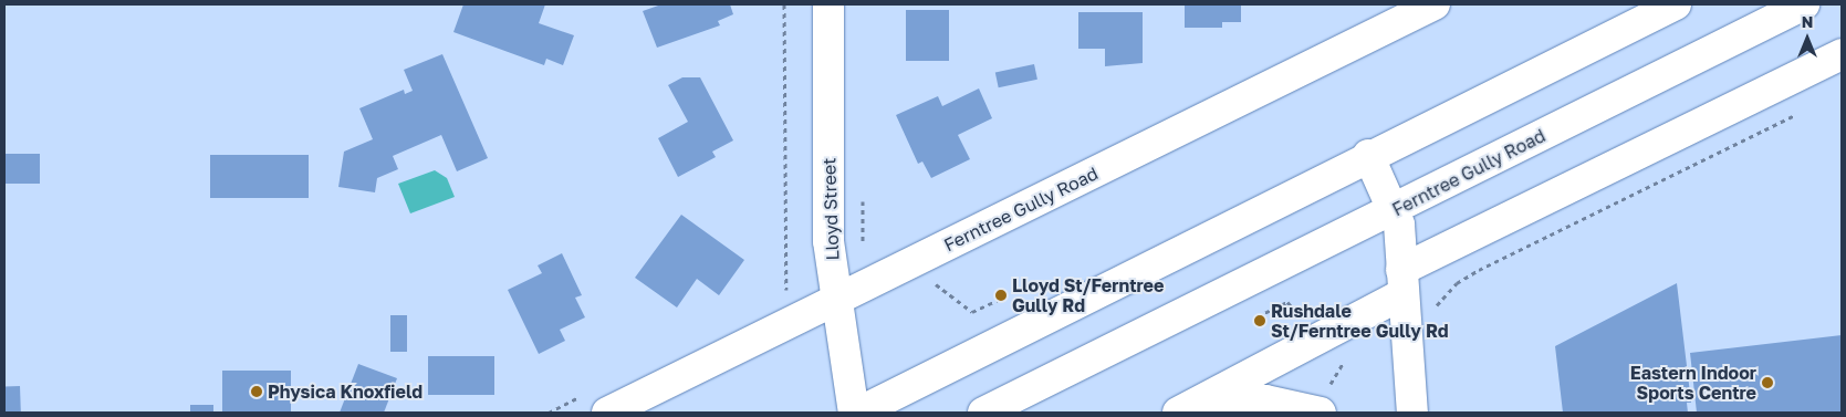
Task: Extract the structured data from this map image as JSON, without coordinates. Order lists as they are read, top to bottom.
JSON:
{
  "streets": {
    "street": ["Ferntree Gully Road", "Lloyd Street"]
  },
  "crossings": [
    ["Ferntree Gully Road", "Lloyd Street"]
  ],
  "places": [
    "Lloyd St/Ferntree Gully Rd",
    "Rushdale St/Ferntree Gully Rd",
    "Eastern Indoor Sports Centre",
    "Physica Knoxfield"
  ],
  "north": "top"
}
